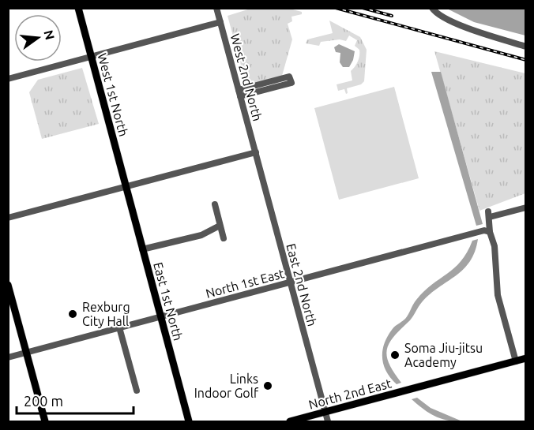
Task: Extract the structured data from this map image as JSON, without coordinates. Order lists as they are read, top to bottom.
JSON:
{
  "streets": {
    "main road": ["West 1st North", "East 1st North", "North 2nd East"],
    "street": ["West 2nd North", "North 1st East", "East 2nd North"]
  },
  "crossings": [
    ["West 2nd North", "East 2nd North"],
    ["West 1st North", "East 1st North"],
    ["North 1st East", "East 2nd North"],
    ["North 1st East", "East 1st North"],
    ["East 2nd North", "North 2nd East"]
  ],
  "places": ["Rexburg City Hall", "Soma Jiu-jitsu Academy", "Links Indoor Golf"],
  "scale_bar": "200 m",
  "north": "right"
}
